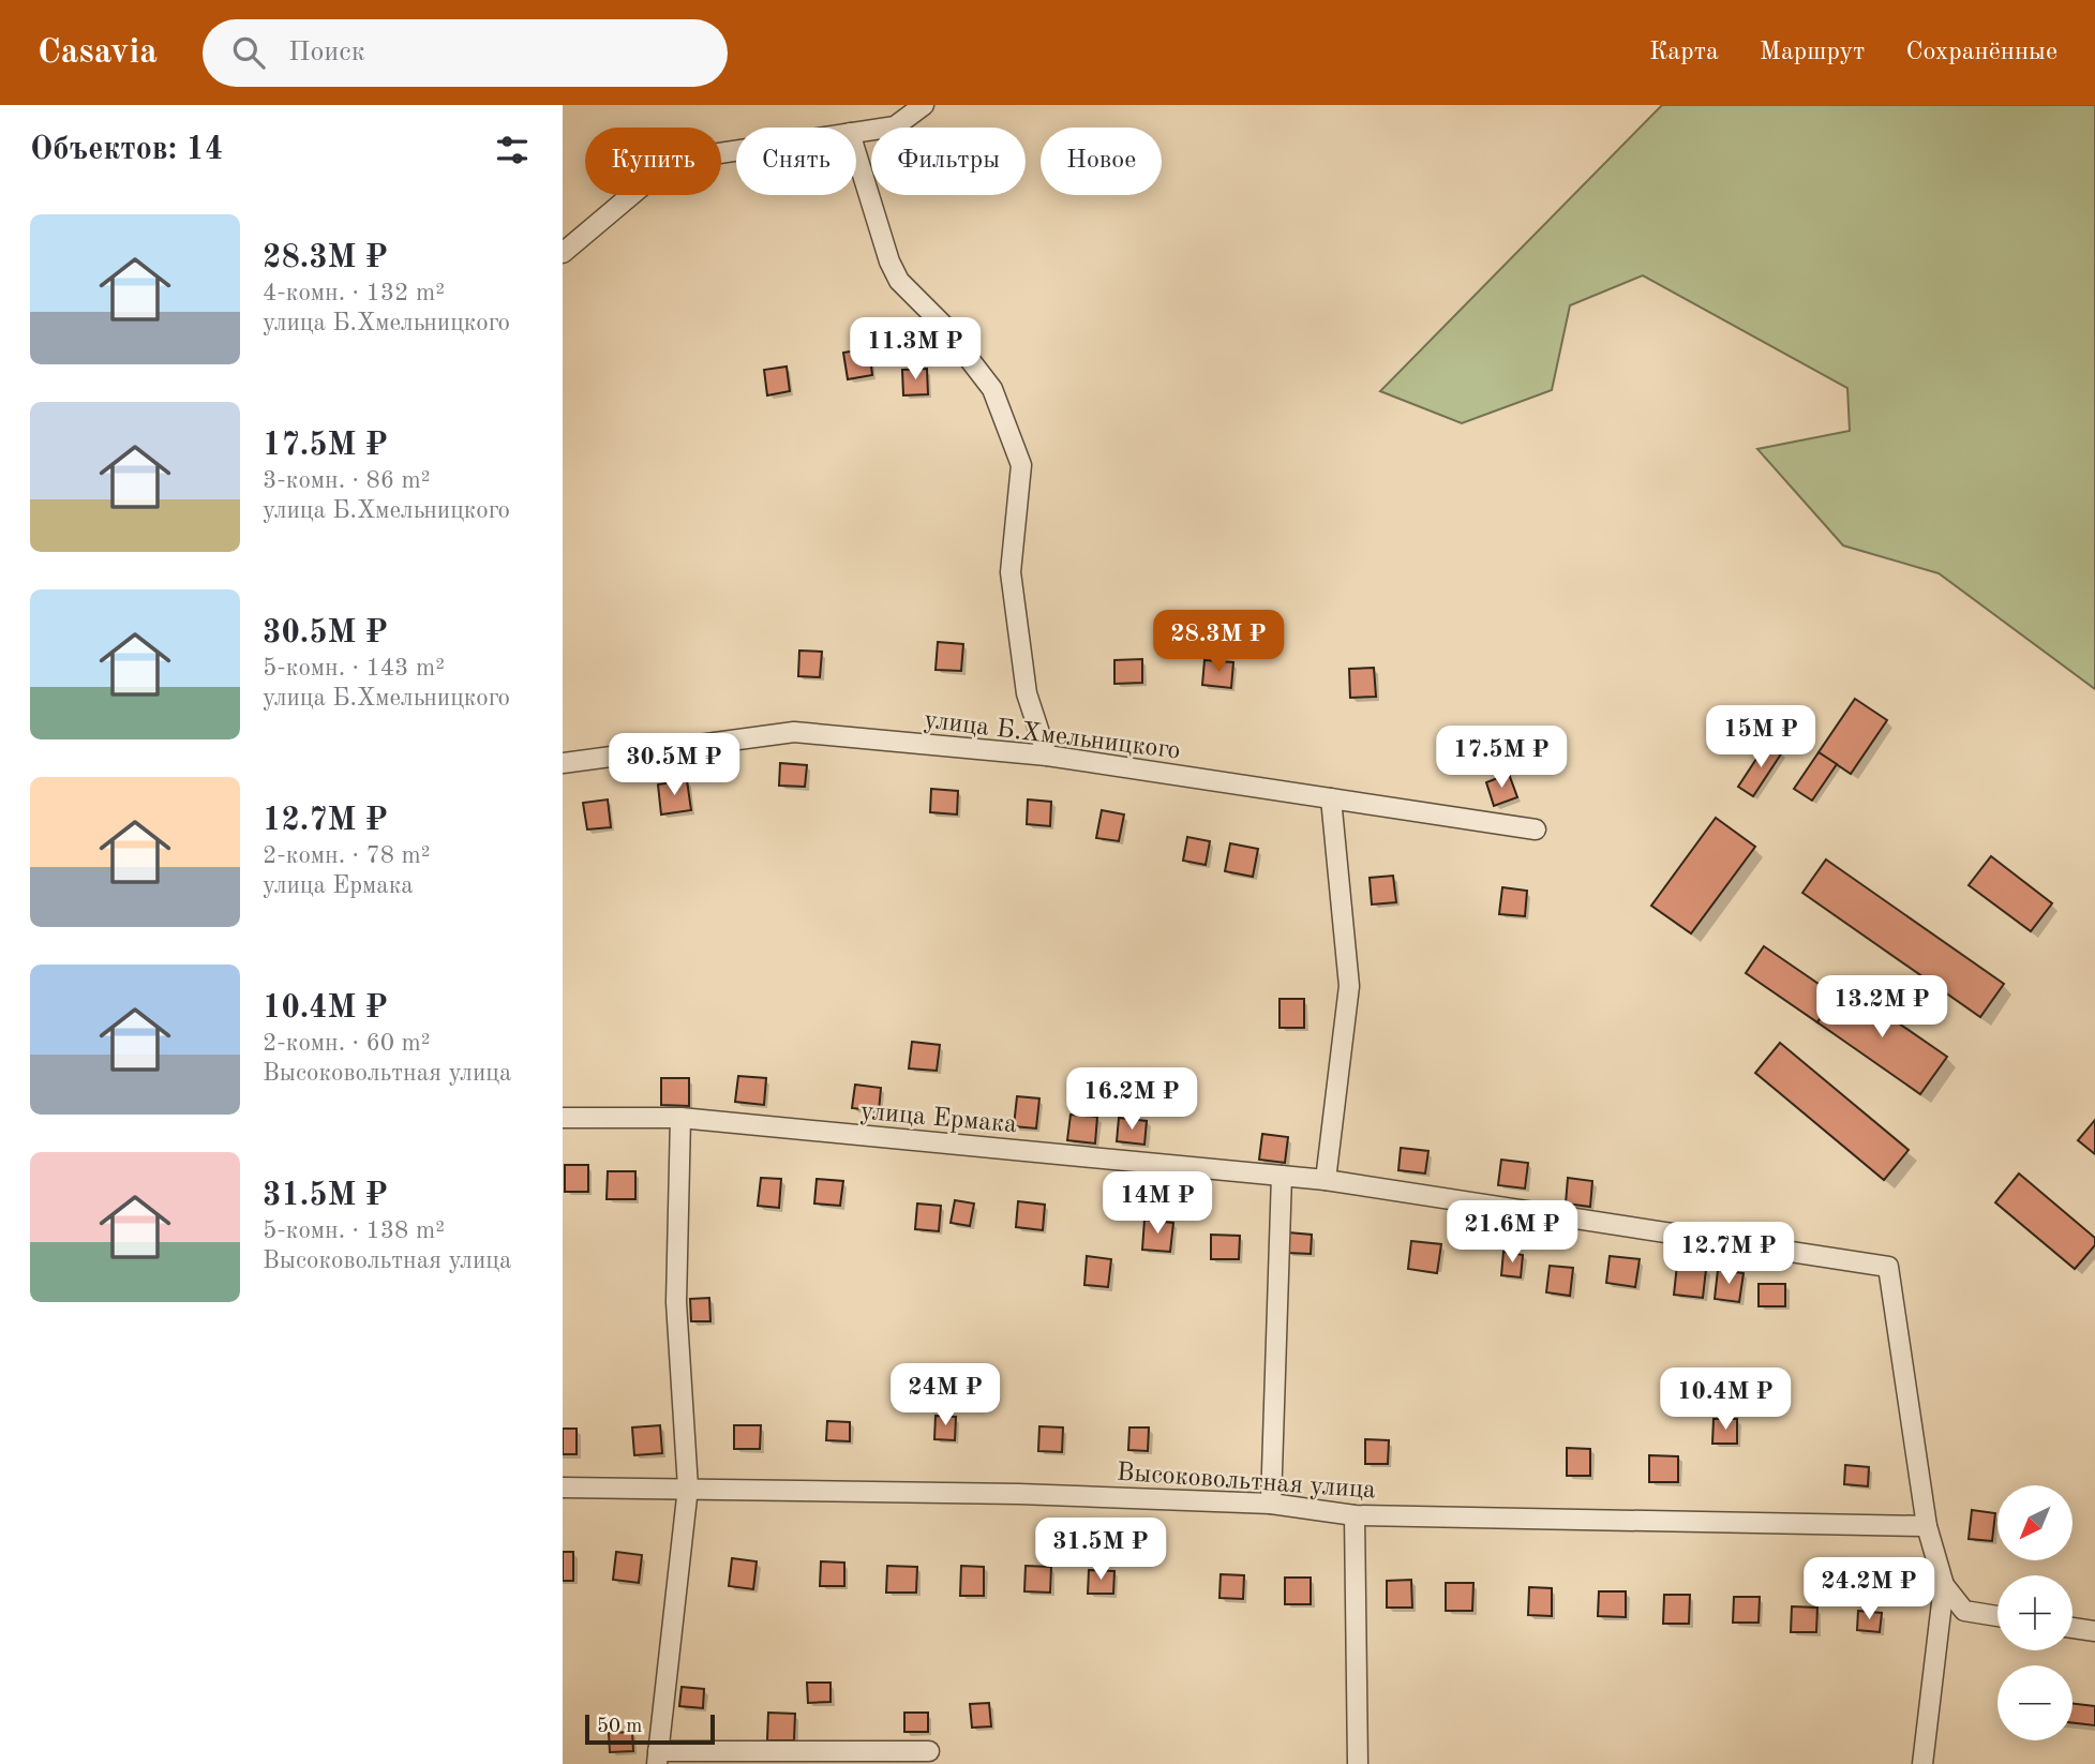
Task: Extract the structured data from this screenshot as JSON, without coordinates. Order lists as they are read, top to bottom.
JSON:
{
  "streets": {
    "street": ["улица Б.Хмельницкого", "улица Ермака", "Высоковольтная улица"]
  },
  "crossings": [
    ["улица Ермака", "Высоковольтная улица"]
  ],
  "scale_bar": "50 m",
  "north": "bottom left",
  "page": {
    "header": "Casavia",
    "search": "Поиск",
    "nav": ["Карта", "Маршрут", "Сохранённые"],
    "heading": "Объектов: 14",
    "chip": [
      "Купить",
      "Снять",
      "Фильтры",
      "Новое"
    ],
    "list": [
      {
        "name": "28.3M ₽",
        "note": "4-комн. · 132 m² · улица Б.Хмельницкого"
      },
      {
        "name": "17.5M ₽",
        "note": "3-комн. · 86 m² · улица Б.Хмельницкого"
      },
      {
        "name": "30.5M ₽",
        "note": "5-комн. · 143 m² · улица Б.Хмельницкого"
      },
      {
        "name": "12.7M ₽",
        "note": "2-комн. · 78 m² · улица Ермака"
      },
      {
        "name": "10.4M ₽",
        "note": "2-комн. · 60 m² · Высоковольтная улица"
      },
      {
        "name": "31.5M ₽",
        "note": "5-комн. · 138 m² · Высоковольтная улица"
      }
    ],
    "price": [
      "11.3M ₽",
      "28.3M ₽",
      "15M ₽",
      "17.5M ₽",
      "30.5M ₽",
      "13.2M ₽",
      "16.2M ₽",
      "14M ₽",
      "21.6M ₽",
      "12.7M ₽",
      "24M ₽",
      "10.4M ₽",
      "31.5M ₽",
      "24.2M ₽"
    ],
    "map_buttons": ["+", "−"],
    "scale": "50 m"
  }
}
